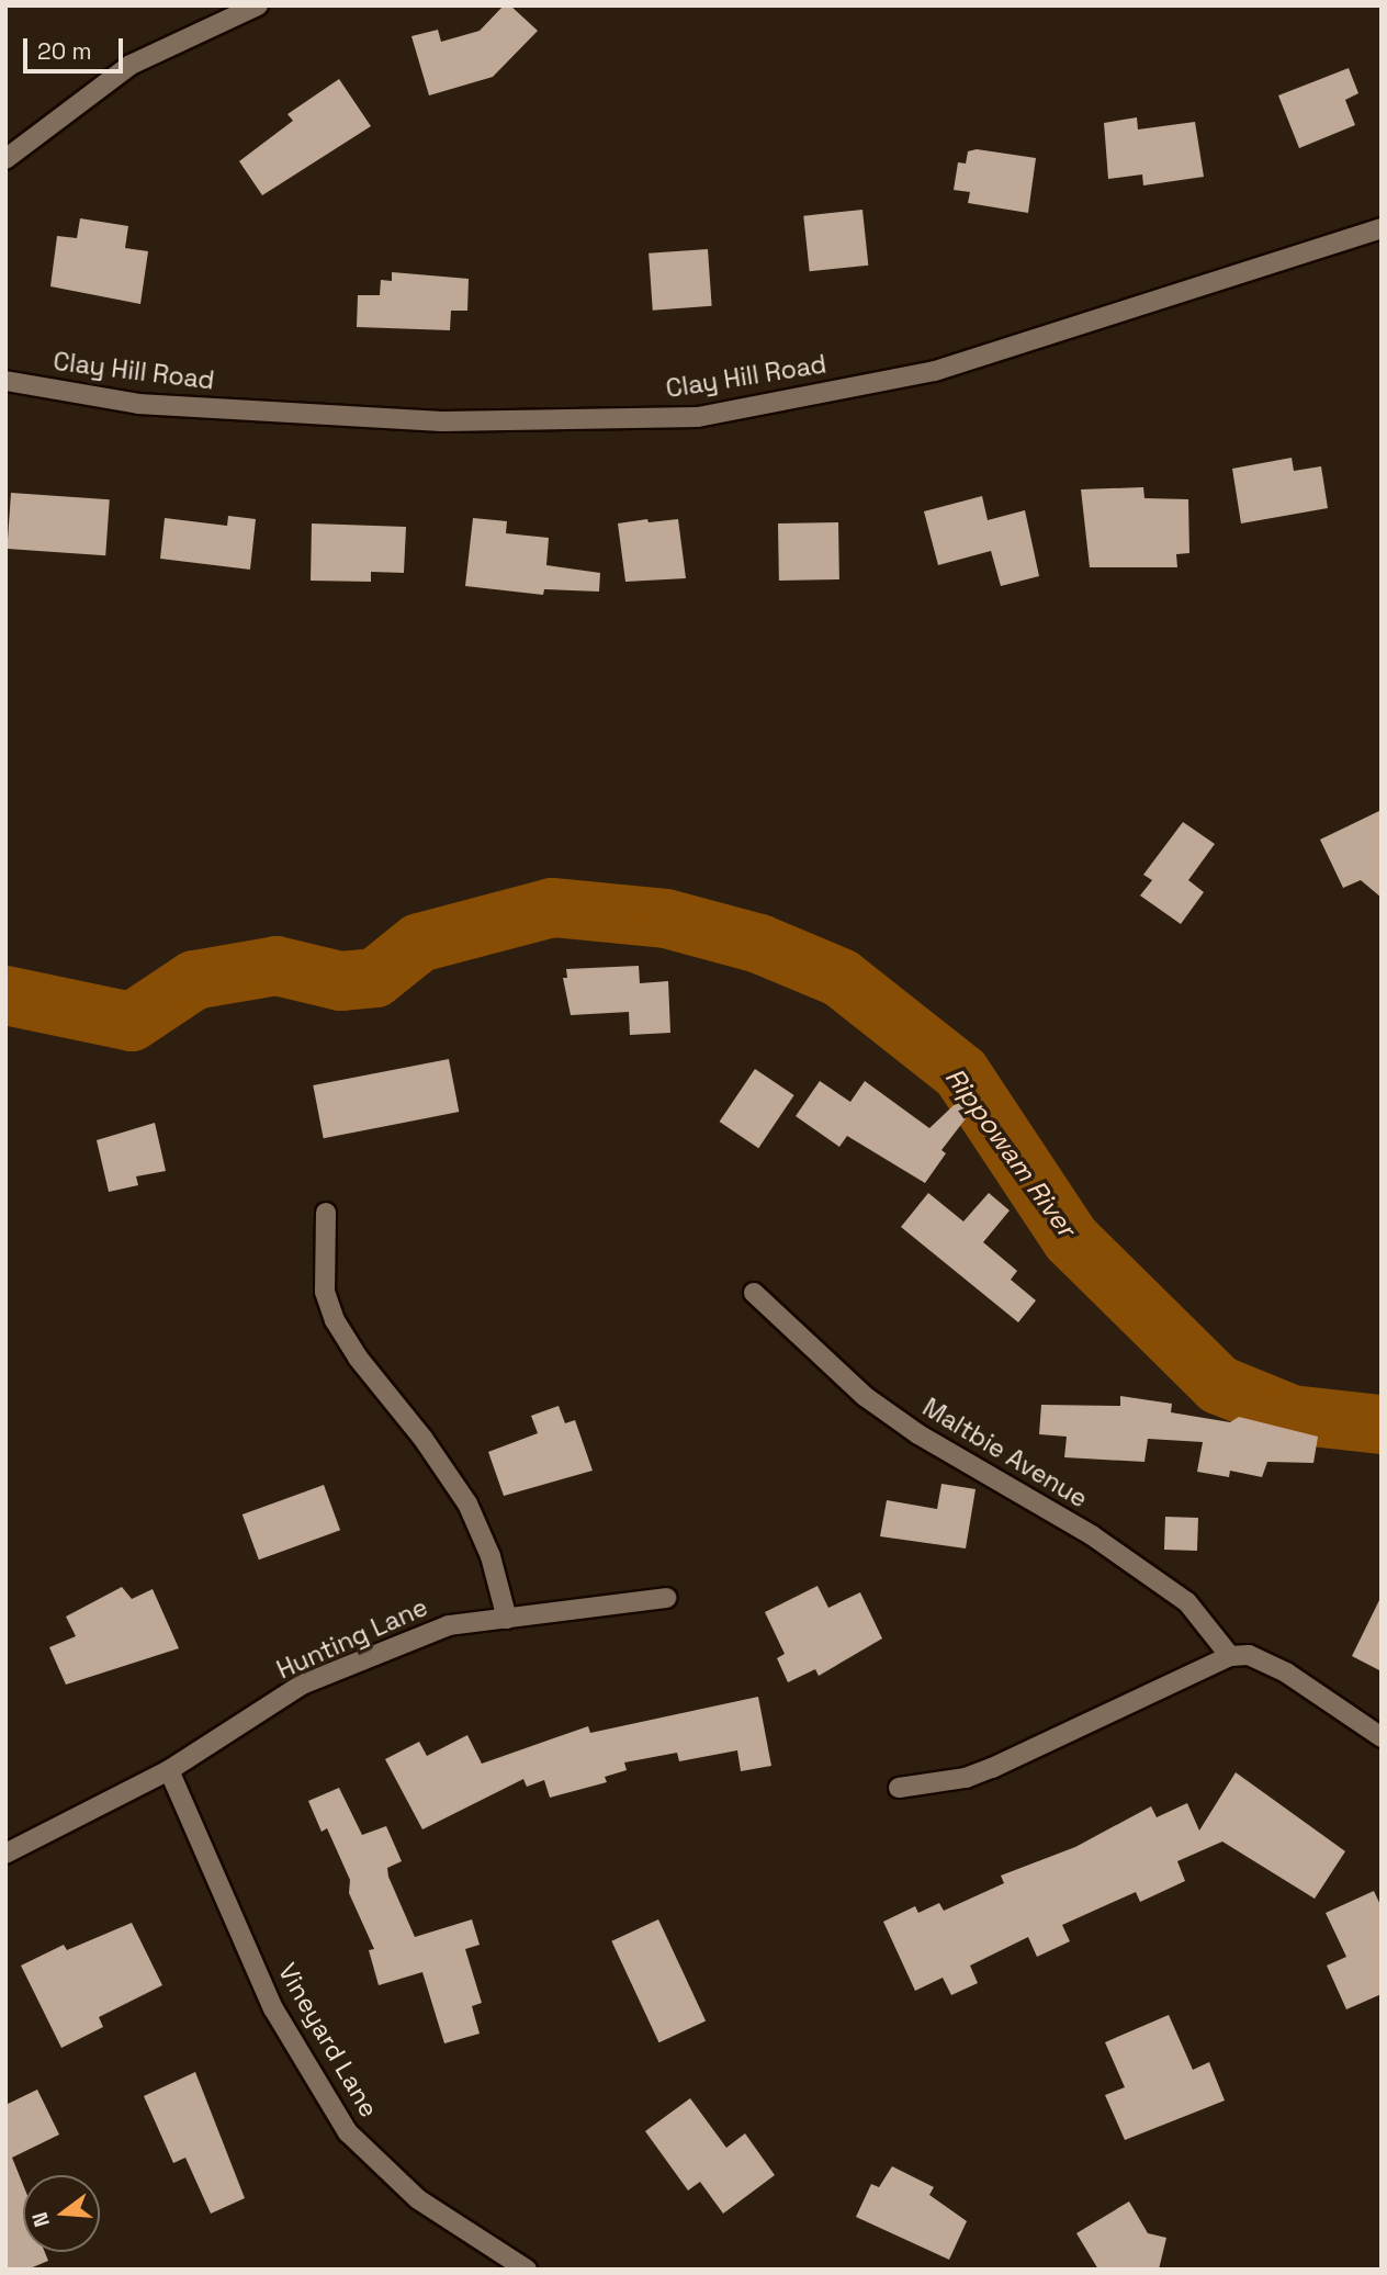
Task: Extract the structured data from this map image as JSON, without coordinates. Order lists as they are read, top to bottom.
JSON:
{
  "streets": {
    "street": [
      "Clay Hill Road",
      "Maltbie Avenue",
      "Hunting Lane",
      "Vineyard Lane"
    ]
  },
  "crossings": [
    ["Hunting Lane", "Vineyard Lane"]
  ],
  "water": ["Rippowam River"],
  "scale_bar": "20 m",
  "north": "left"
}
